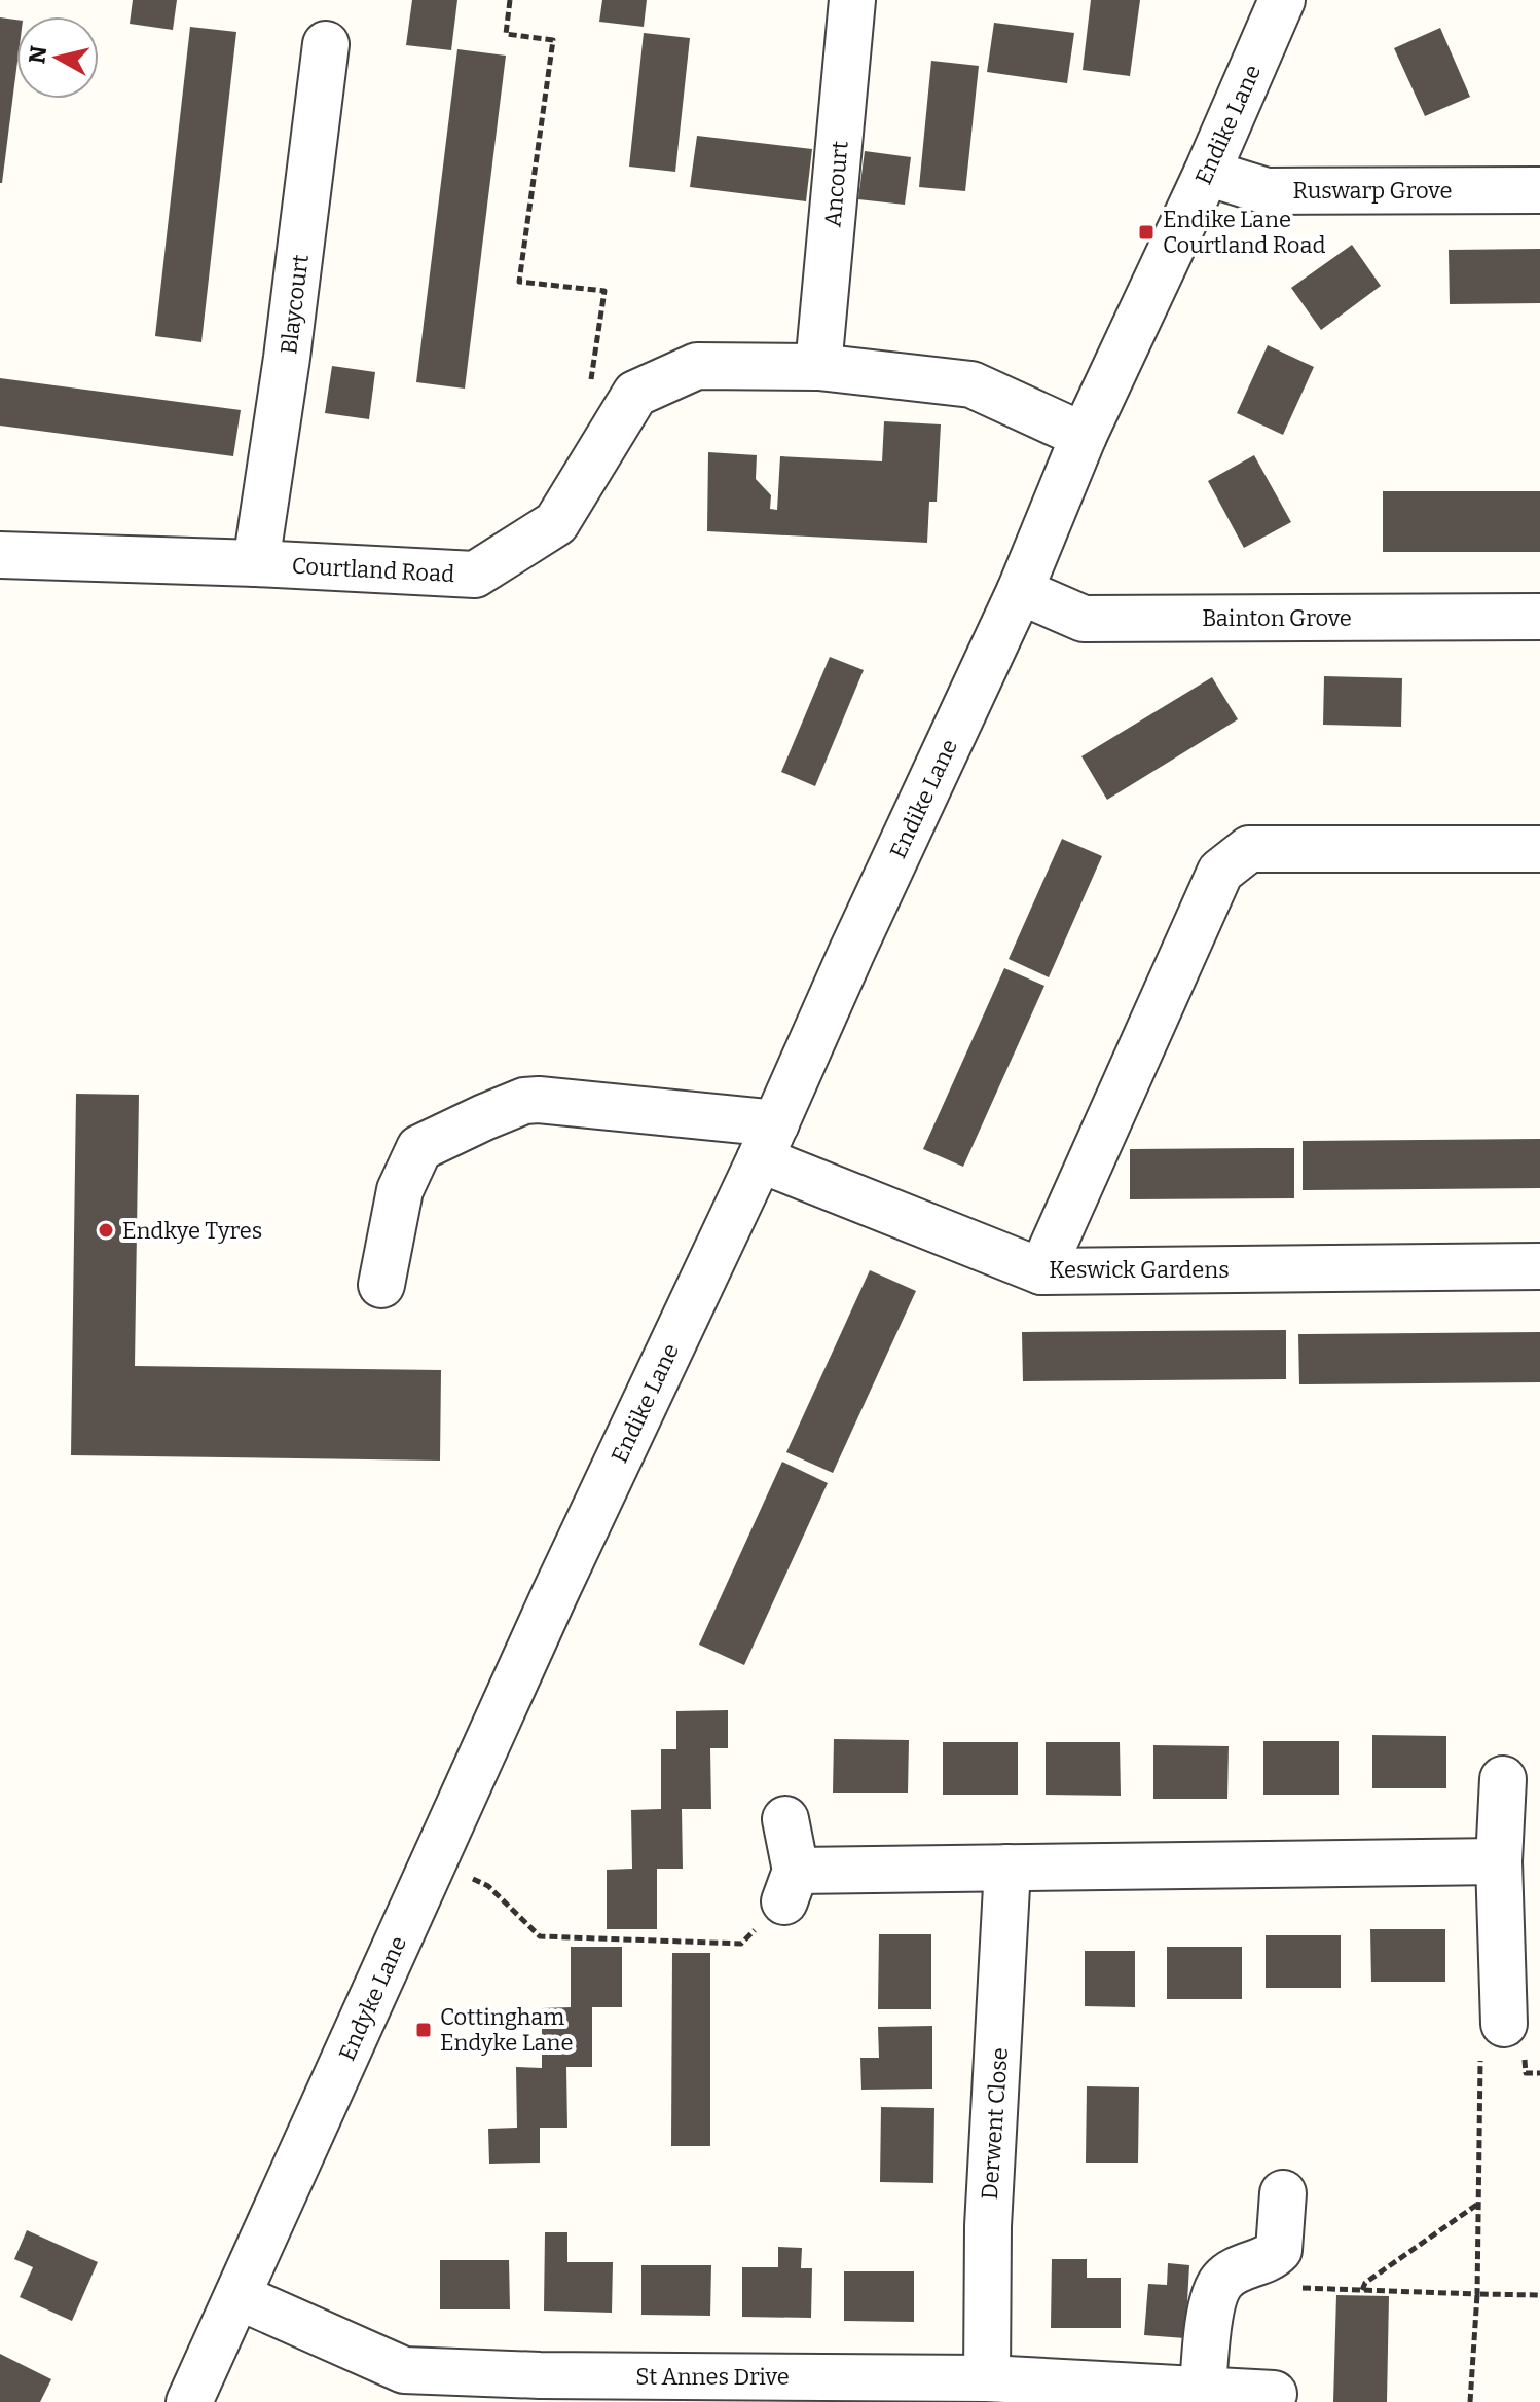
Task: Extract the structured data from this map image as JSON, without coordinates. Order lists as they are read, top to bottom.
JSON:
{
  "streets": {
    "street": [
      "Endike Lane",
      "Ancourt",
      "Ruswarp Grove",
      "Blaycourt",
      "Courtland Road",
      "Bainton Grove",
      "Keswick Gardens",
      "Endyke Lane",
      "Derwent Close",
      "St Annes Drive"
    ]
  },
  "crossings": [
    ["Endike Lane", "Ruswarp Grove"],
    ["Endike Lane", "Courtland Road"],
    ["Endike Lane", "Bainton Grove"],
    ["Endike Lane", "Keswick Gardens"],
    ["Endike Lane", "Endyke Lane"],
    ["Ancourt", "Courtland Road"],
    ["Blaycourt", "Courtland Road"],
    ["Endyke Lane", "St Annes Drive"],
    ["Derwent Close", "St Annes Drive"]
  ],
  "places": {
    "transit": ["Endike Lane Courtland Road", "Cottingham Endyke Lane"],
    "other": ["Endkye Tyres"]
  },
  "north": "left"
}
